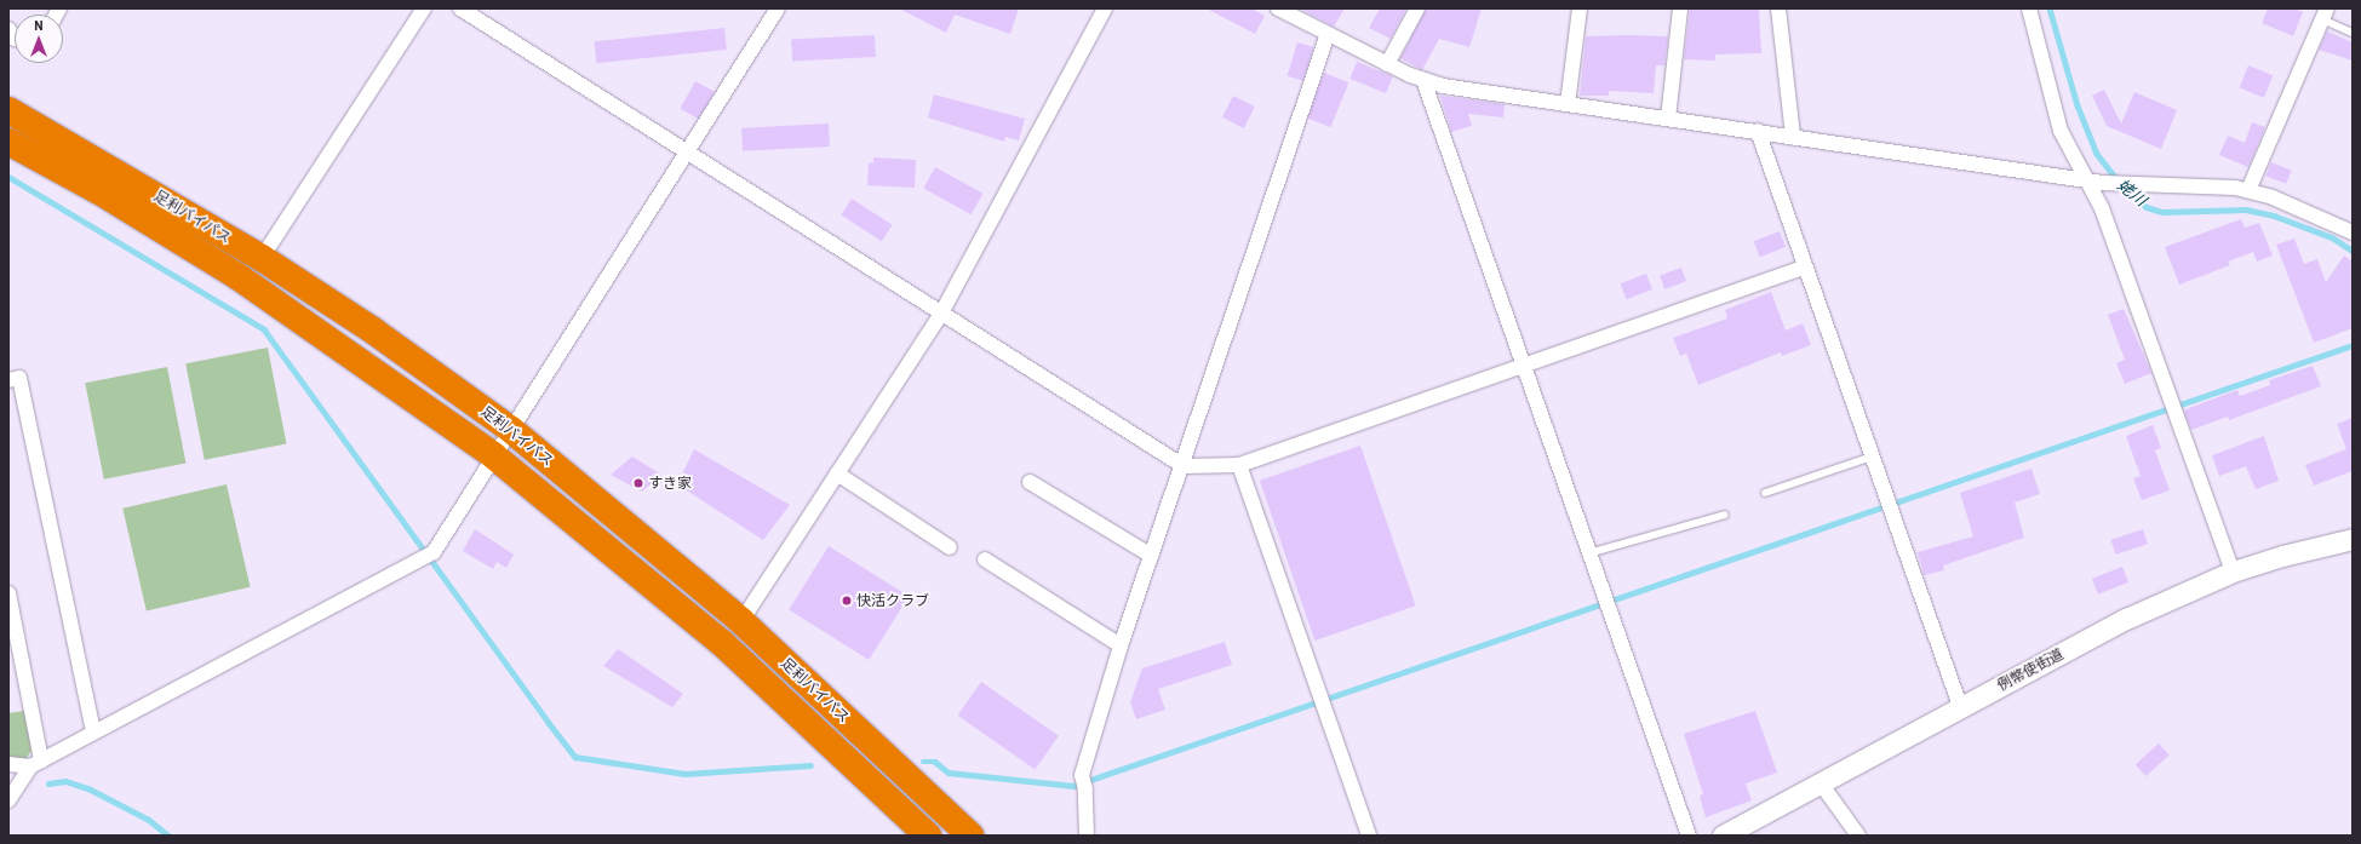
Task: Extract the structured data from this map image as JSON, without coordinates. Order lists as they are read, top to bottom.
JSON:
{
  "streets": {
    "highway": ["足利バイパス"],
    "main road": ["例幣使街道"]
  },
  "water": ["姥川"],
  "places": ["すき家", "快活クラブ"],
  "north": "top"
}
